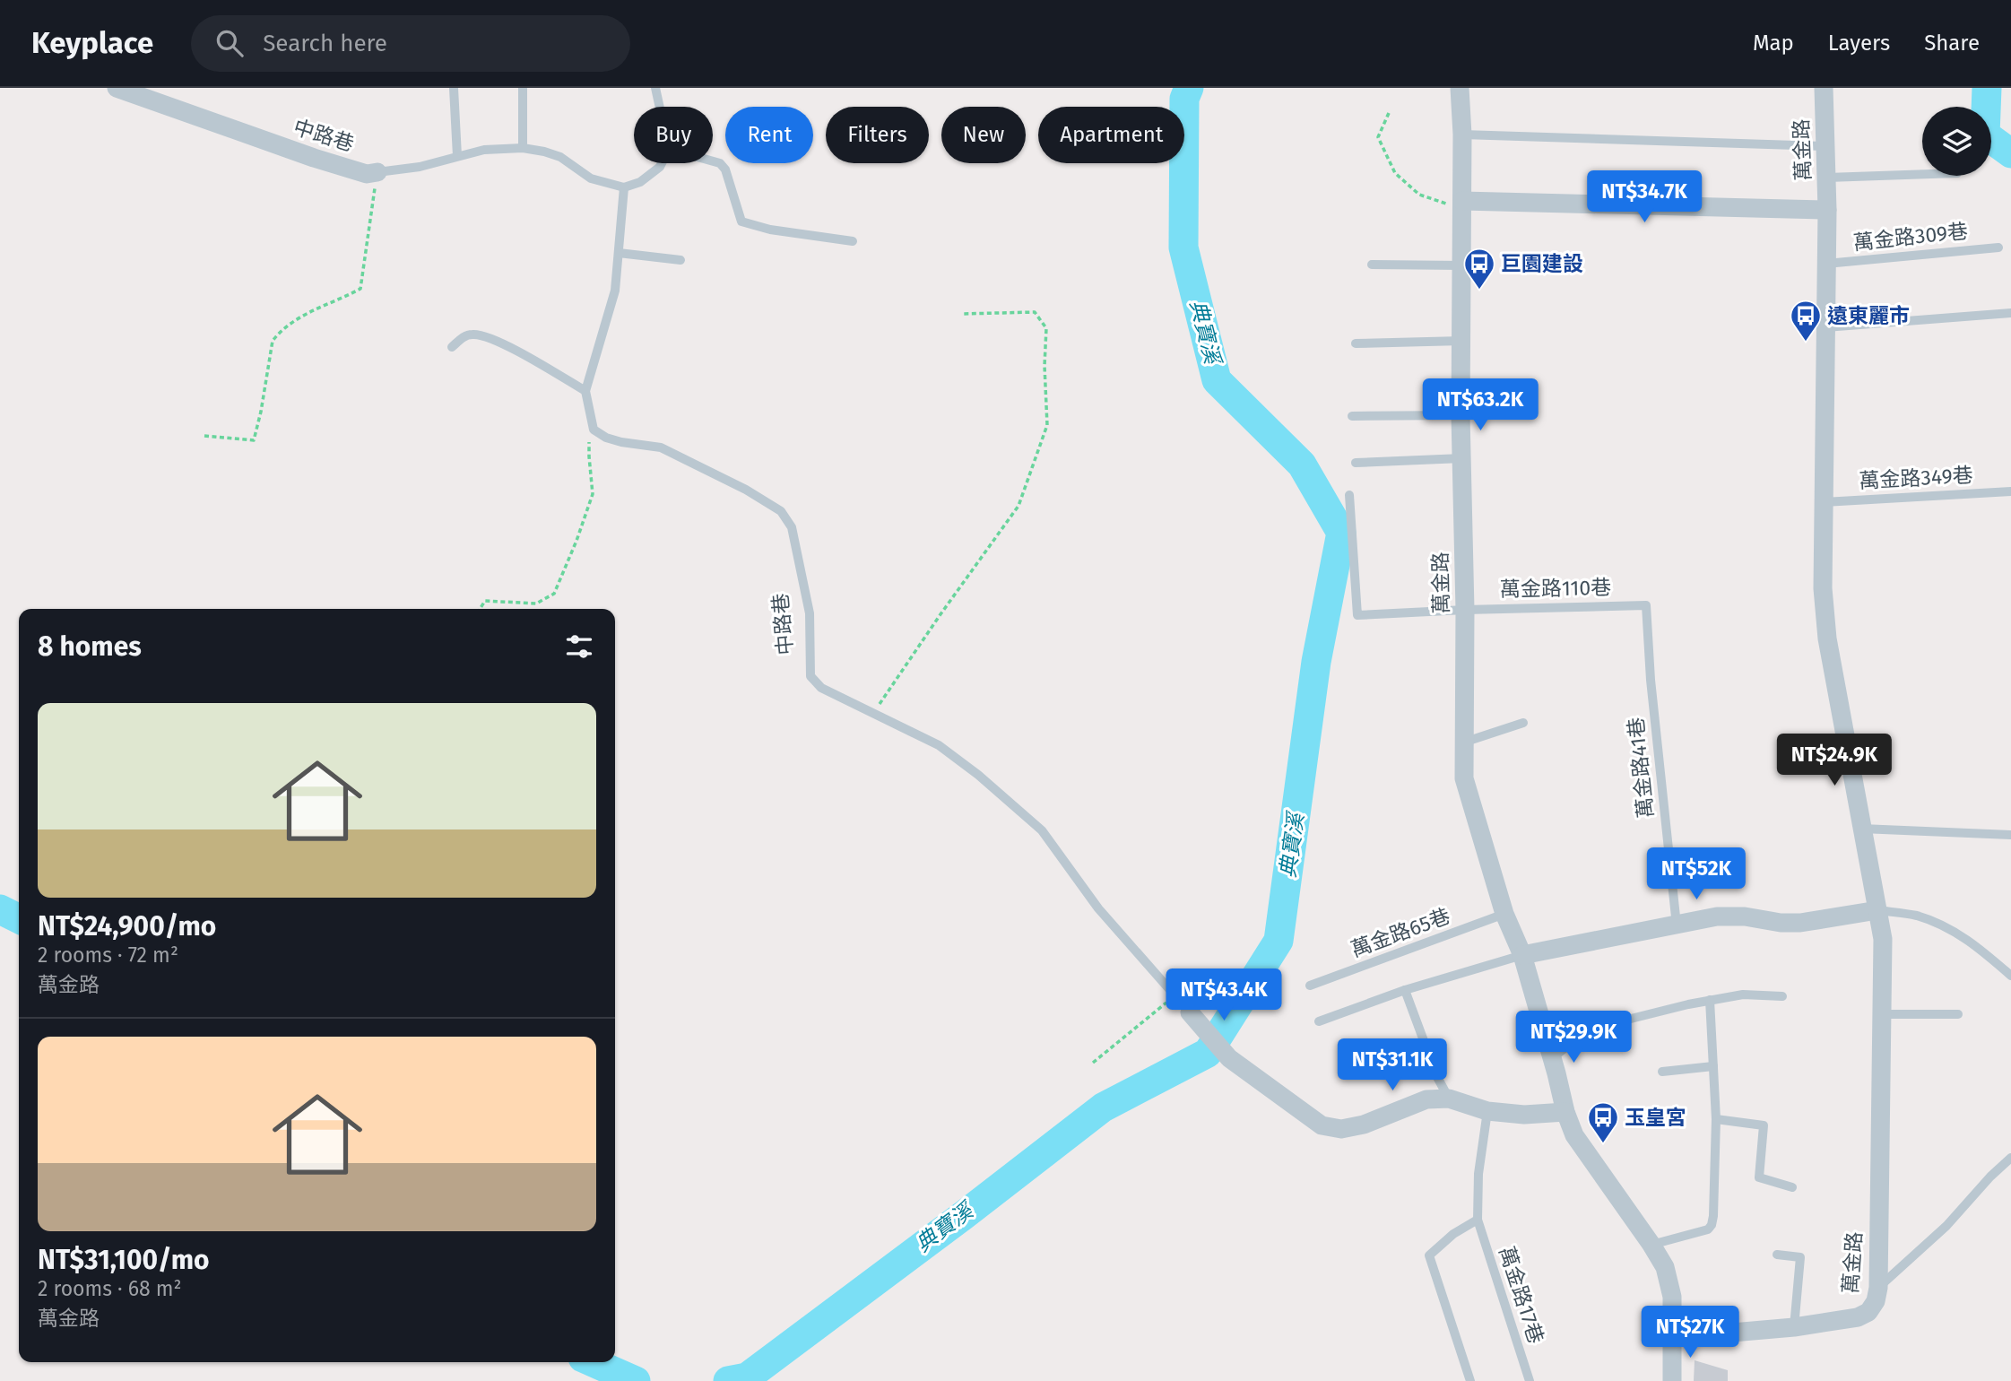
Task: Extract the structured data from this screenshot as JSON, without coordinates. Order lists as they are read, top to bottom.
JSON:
{
  "streets": {
    "street": ["中路巷", "萬金路"],
    "lane": [
      "萬金路309巷",
      "萬金路349巷",
      "萬金路110巷",
      "萬金路41巷",
      "萬金路65巷",
      "萬金路17巷"
    ]
  },
  "crossings": [
    ["萬金路", "萬金路309巷"],
    ["萬金路", "萬金路349巷"],
    ["萬金路", "萬金路110巷"],
    ["萬金路", "萬金路65巷"],
    ["萬金路110巷", "萬金路41巷"]
  ],
  "water": ["典寶溪"],
  "places": {
    "bus stop": ["巨園建設", "遠東麗市", "玉皇宮"]
  },
  "page": {
    "header": "Keyplace",
    "search": "Search here",
    "nav": ["Map", "Layers", "Share"],
    "chip": [
      "Buy",
      "Rent",
      "Filters",
      "New",
      "Apartment"
    ],
    "price": [
      "NT$34.7K",
      "NT$63.2K",
      "NT$24.9K",
      "NT$52K",
      "NT$43.4K",
      "NT$29.9K",
      "NT$31.1K",
      "NT$27K"
    ],
    "heading": "8 homes",
    "list": [
      {
        "name": "NT$24,900/mo",
        "note": "2 rooms · 72 m² · 萬金路"
      },
      {
        "name": "NT$31,100/mo",
        "note": "2 rooms · 68 m² · 萬金路"
      }
    ]
  }
}
